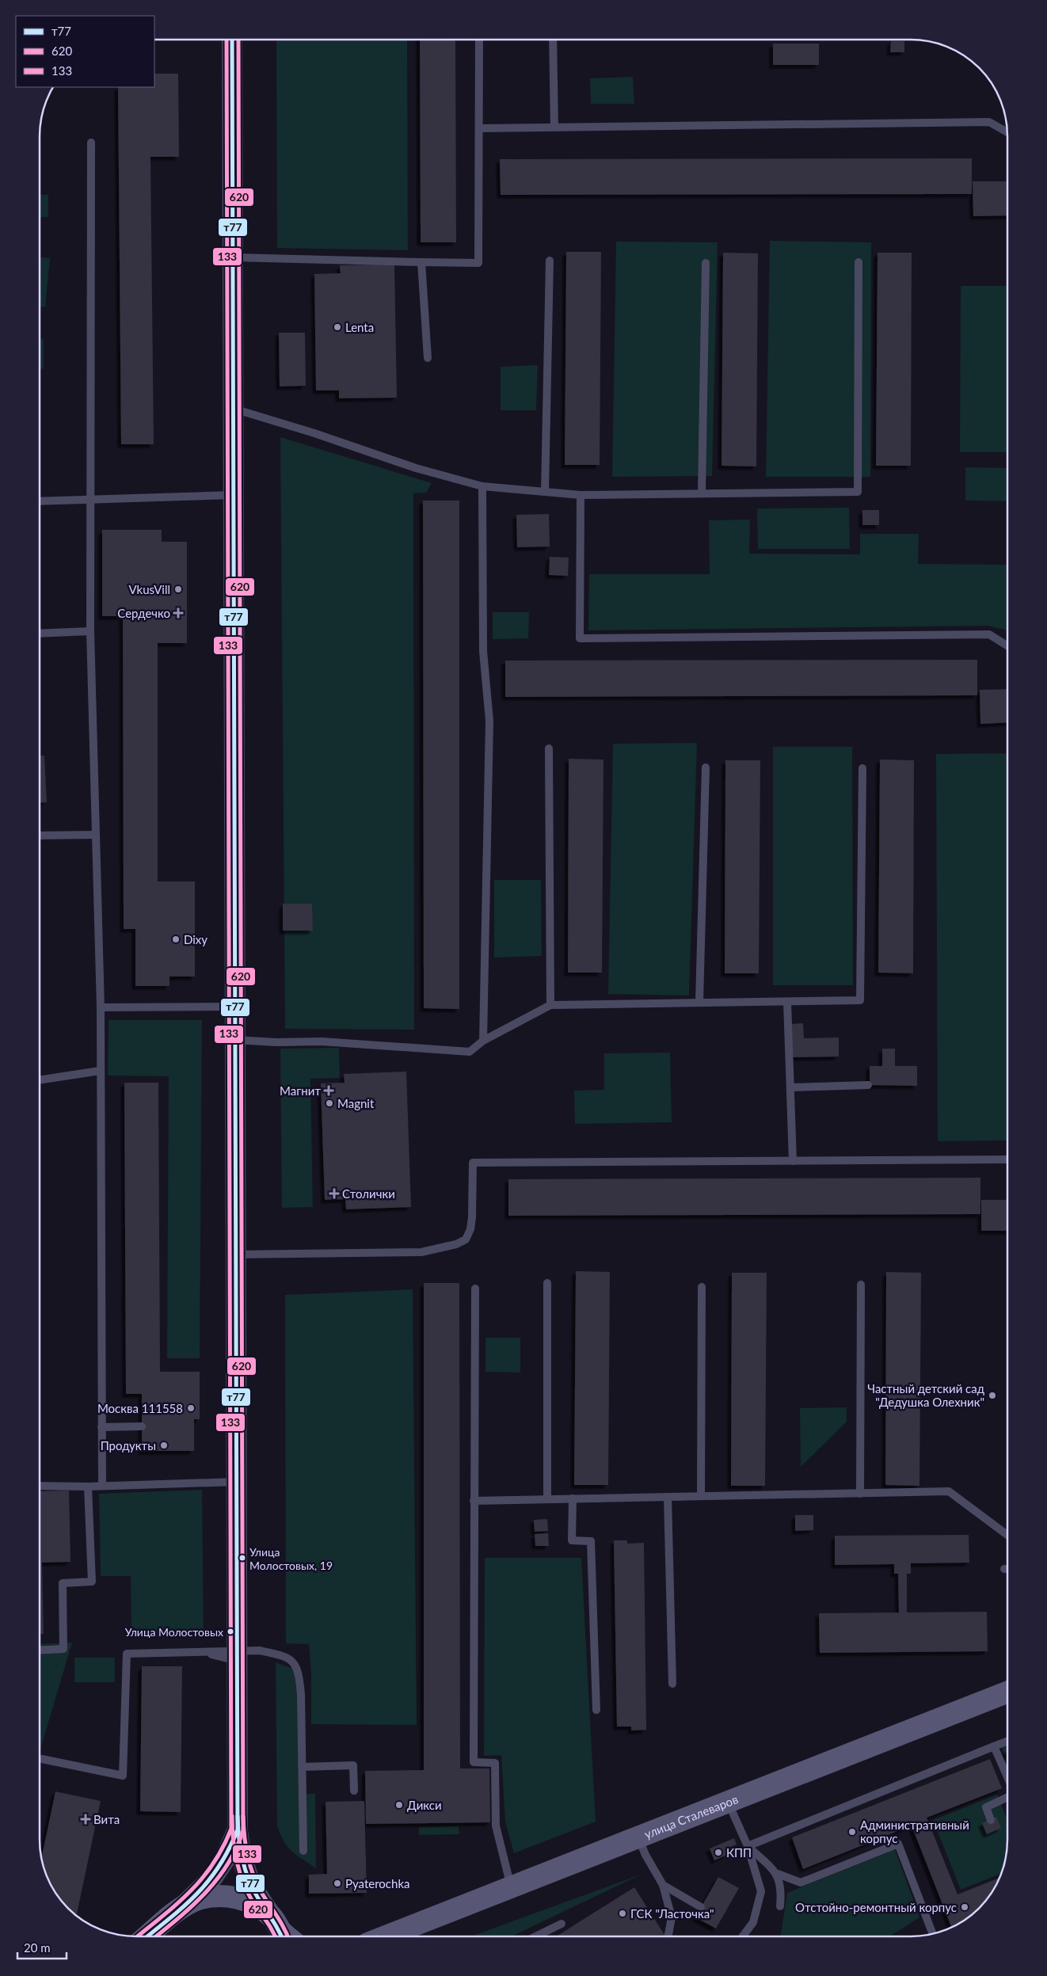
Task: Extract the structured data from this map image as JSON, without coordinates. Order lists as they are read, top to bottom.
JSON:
{
  "streets": {
    "main road": ["улица Сталеваров"]
  },
  "places": {
    "other": [
      "Lenta",
      "VkusVill",
      "Dixy",
      "Magnit",
      "Частный детский сад \"Дедушка Олехник\"",
      "Москва 111558",
      "Продукты",
      "Улица Молостовых, 19",
      "Улица Молостовых",
      "Дикси",
      "Административный корпус",
      "КПП",
      "Pyaterochka",
      "Отстойно-ремонтный корпус",
      "ГСК \"Ласточка\""
    ],
    "health": [
      "Сердечко",
      "Магнит",
      "Столички",
      "Вита"
    ]
  },
  "lines": ["transit line т77", "transit line 620", "transit line 133"],
  "legend": ["т77", "620", "133"],
  "scale_bar": "20 m"
}
